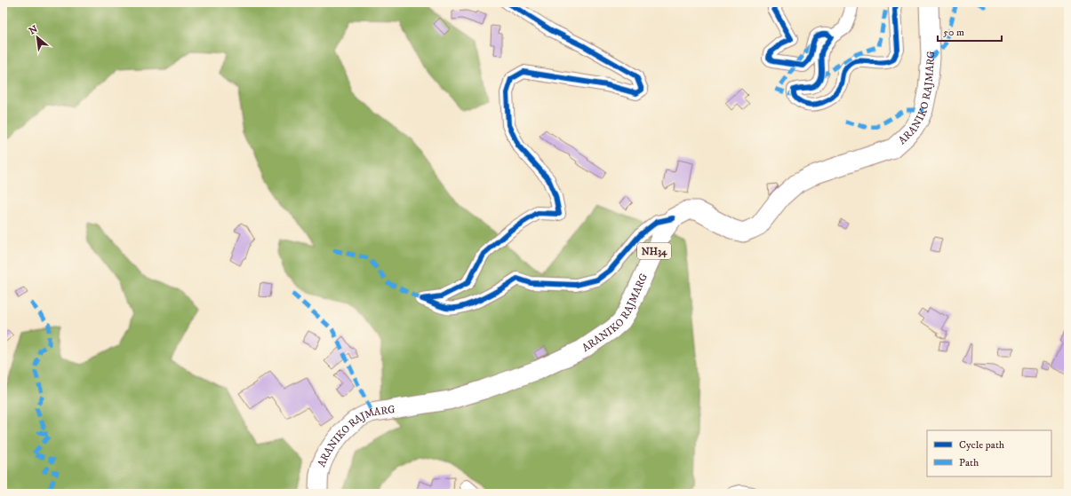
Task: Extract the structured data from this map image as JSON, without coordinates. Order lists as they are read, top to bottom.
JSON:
{
  "streets": {
    "highway": ["ARANIKO RAJMARG", "NH34"]
  },
  "legend": ["Cycle path", "Path"],
  "scale_bar": "50 m",
  "north": "top left"
}
